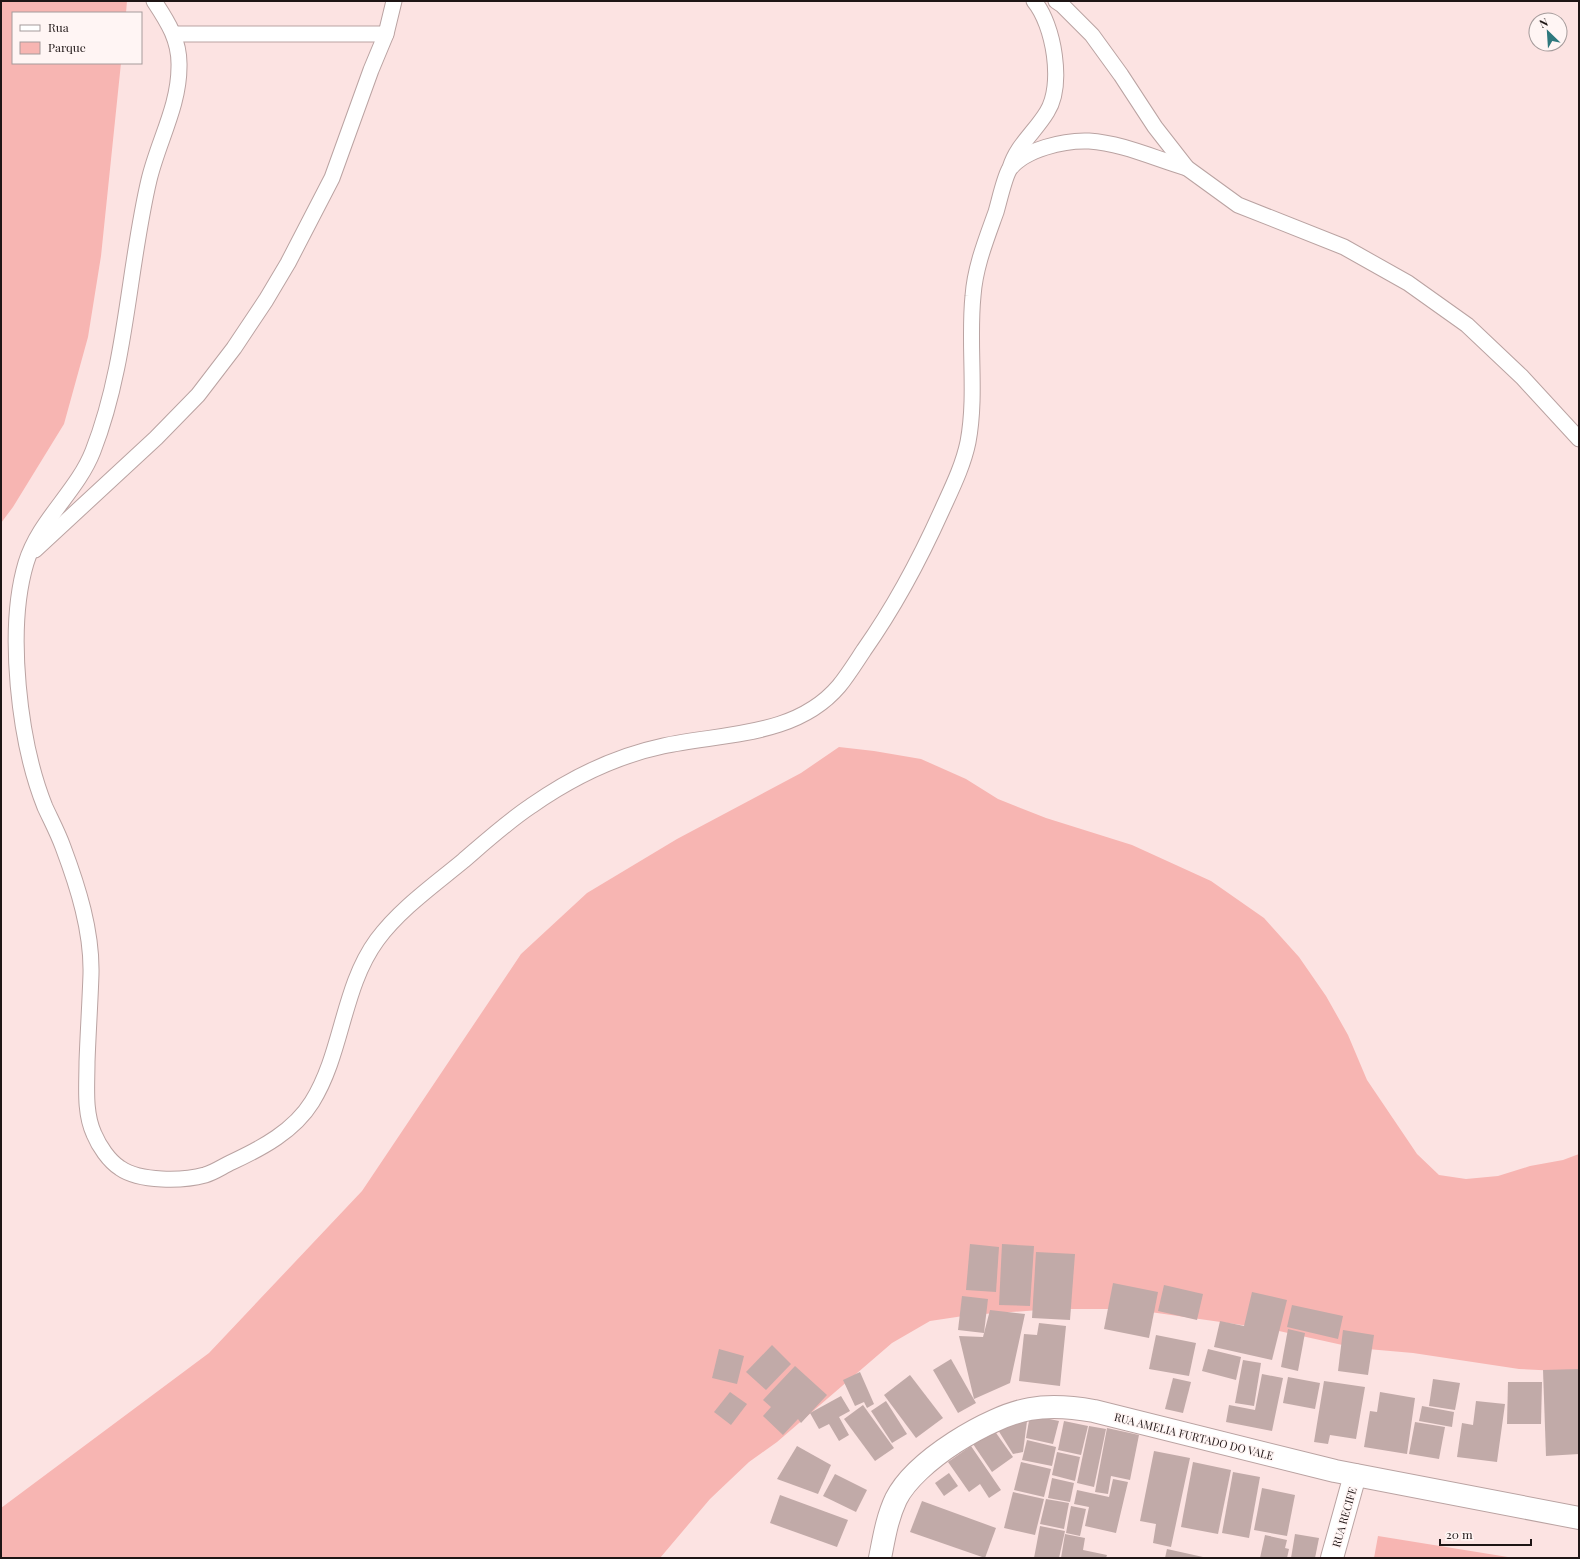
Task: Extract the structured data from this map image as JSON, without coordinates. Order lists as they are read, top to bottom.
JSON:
{
  "streets": {
    "street": ["RUA AMELIA FURTADO DO VALE", "RUA RECIFE"]
  },
  "crossings": [
    ["RUA AMELIA FURTADO DO VALE", "RUA RECIFE"]
  ],
  "legend": ["Rua", "Parque"],
  "scale_bar": "20 m",
  "north": "top left"
}
